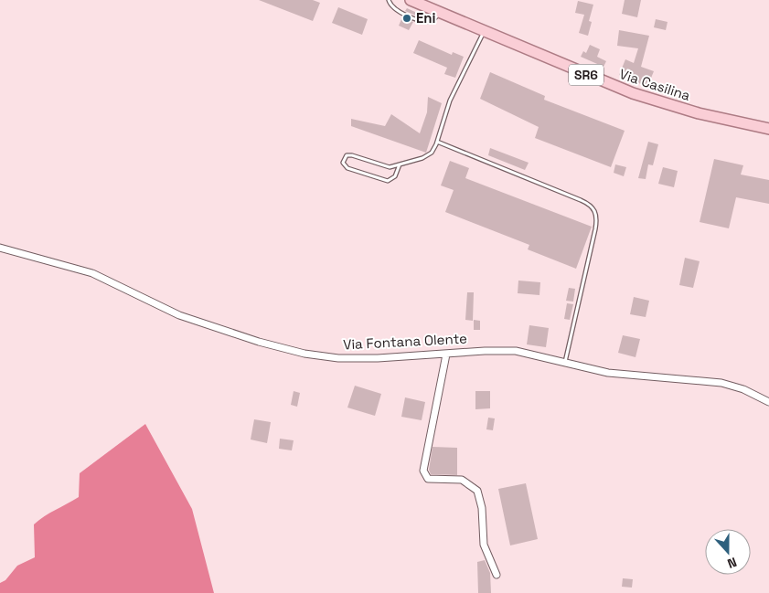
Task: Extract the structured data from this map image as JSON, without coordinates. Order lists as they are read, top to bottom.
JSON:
{
  "streets": {
    "main road": ["SR6", "Via Casilina"],
    "street": ["Via Fontana Olente"]
  },
  "places": ["Eni"],
  "north": "bottom"
}
